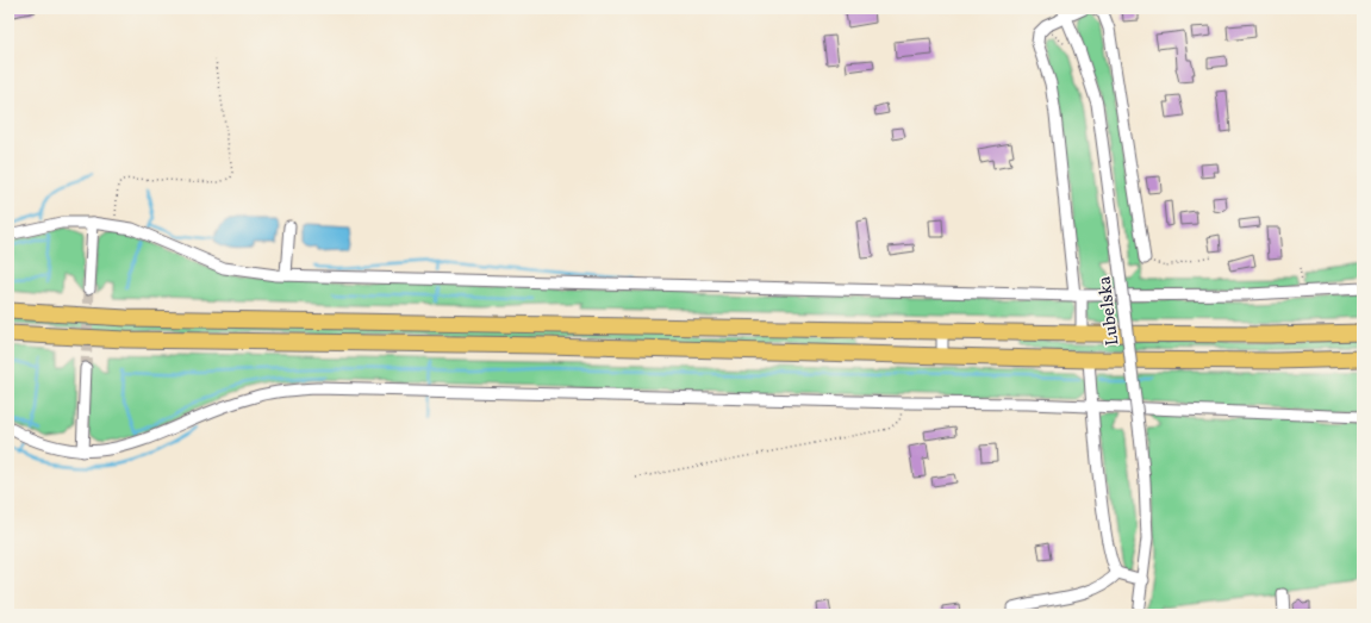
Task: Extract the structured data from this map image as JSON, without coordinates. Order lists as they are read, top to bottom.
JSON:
{
  "streets": {
    "street": ["Lubelska"]
  }
}
